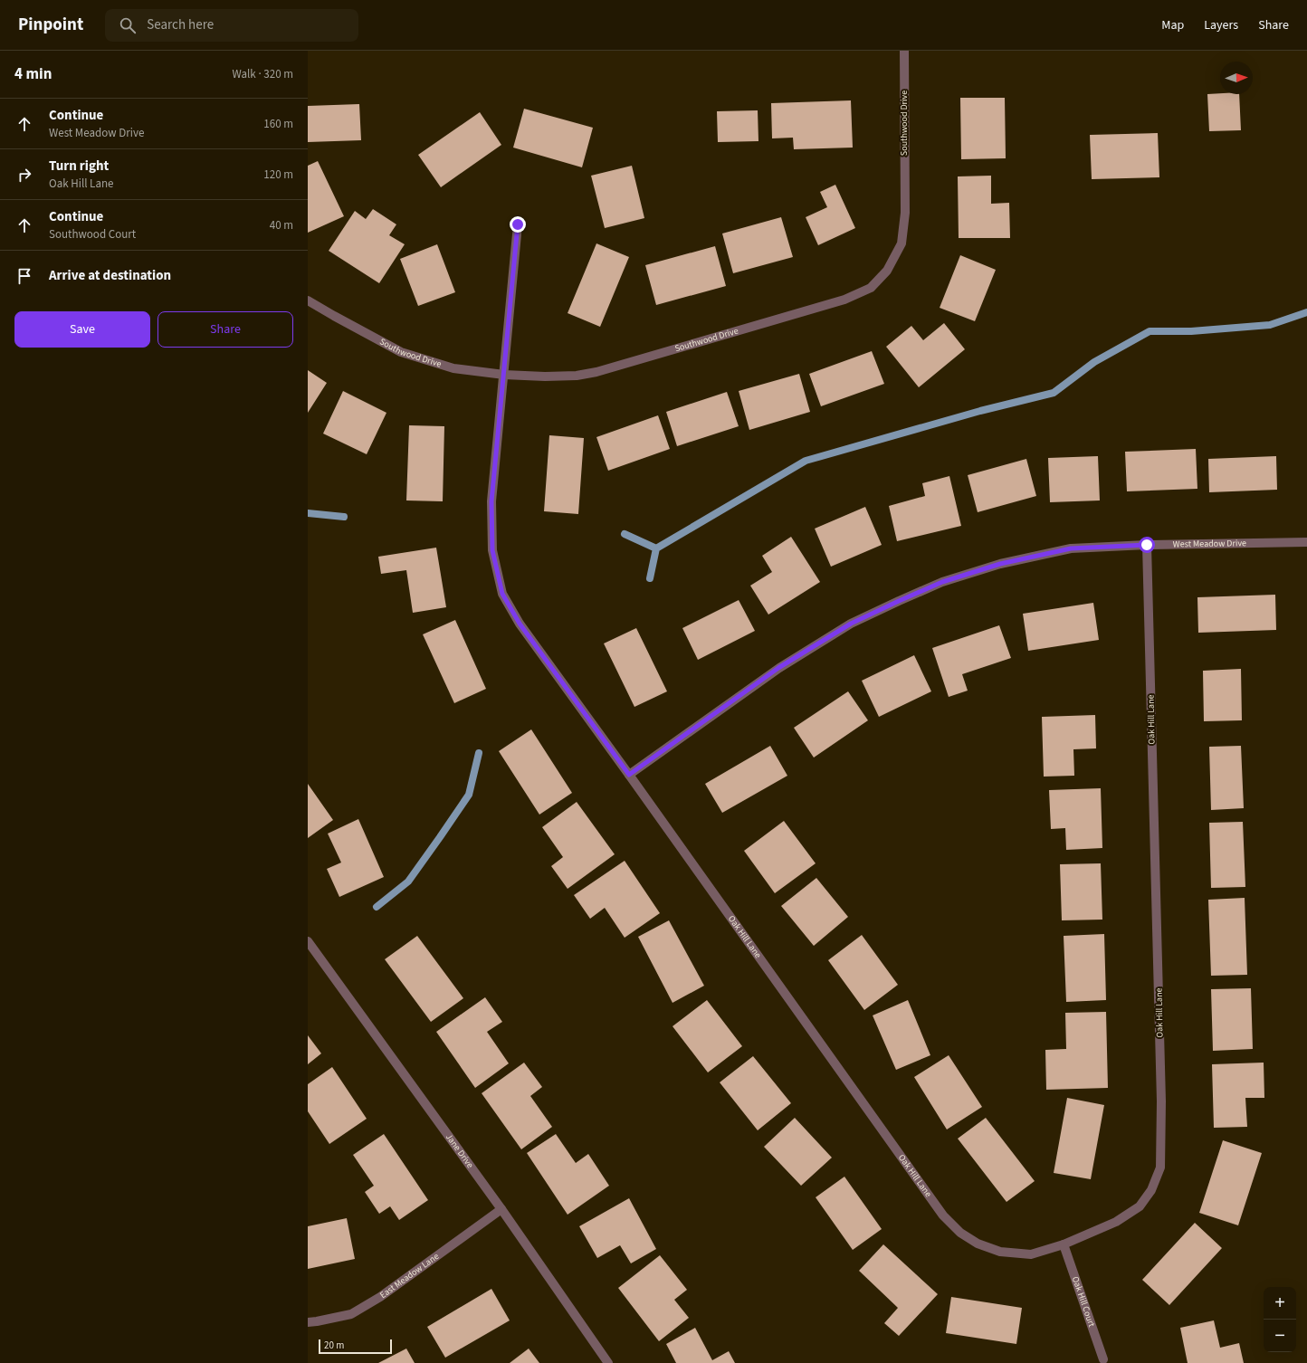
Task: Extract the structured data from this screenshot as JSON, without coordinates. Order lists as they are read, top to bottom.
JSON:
{
  "streets": {
    "street": [
      "Southwood Drive",
      "West Meadow Drive",
      "Oak Hill Lane",
      "Jane Drive",
      "East Meadow Lane",
      "Oak Hill Court"
    ]
  },
  "crossings": [
    ["Southwood Drive", "Oak Hill Lane"],
    ["West Meadow Drive", "Oak Hill Lane"],
    ["Oak Hill Lane", "Oak Hill Court"],
    ["Jane Drive", "East Meadow Lane"]
  ],
  "scale_bar": "20 m",
  "north": "right",
  "page": {
    "header": "Pinpoint",
    "search": "Search here",
    "nav": ["Map", "Layers", "Share"],
    "heading": ["4 min", "Walk · 320 m"],
    "list": [
      ["Continue", "West Meadow Drive", "160 m"],
      ["Turn right", "Oak Hill Lane", "120 m"],
      ["Continue", "Southwood Court", "40 m"],
      "Arrive at destination"
    ],
    "buttons": ["Save", "Share"],
    "map_buttons": ["+", "−"],
    "scale": "20 m"
  }
}
